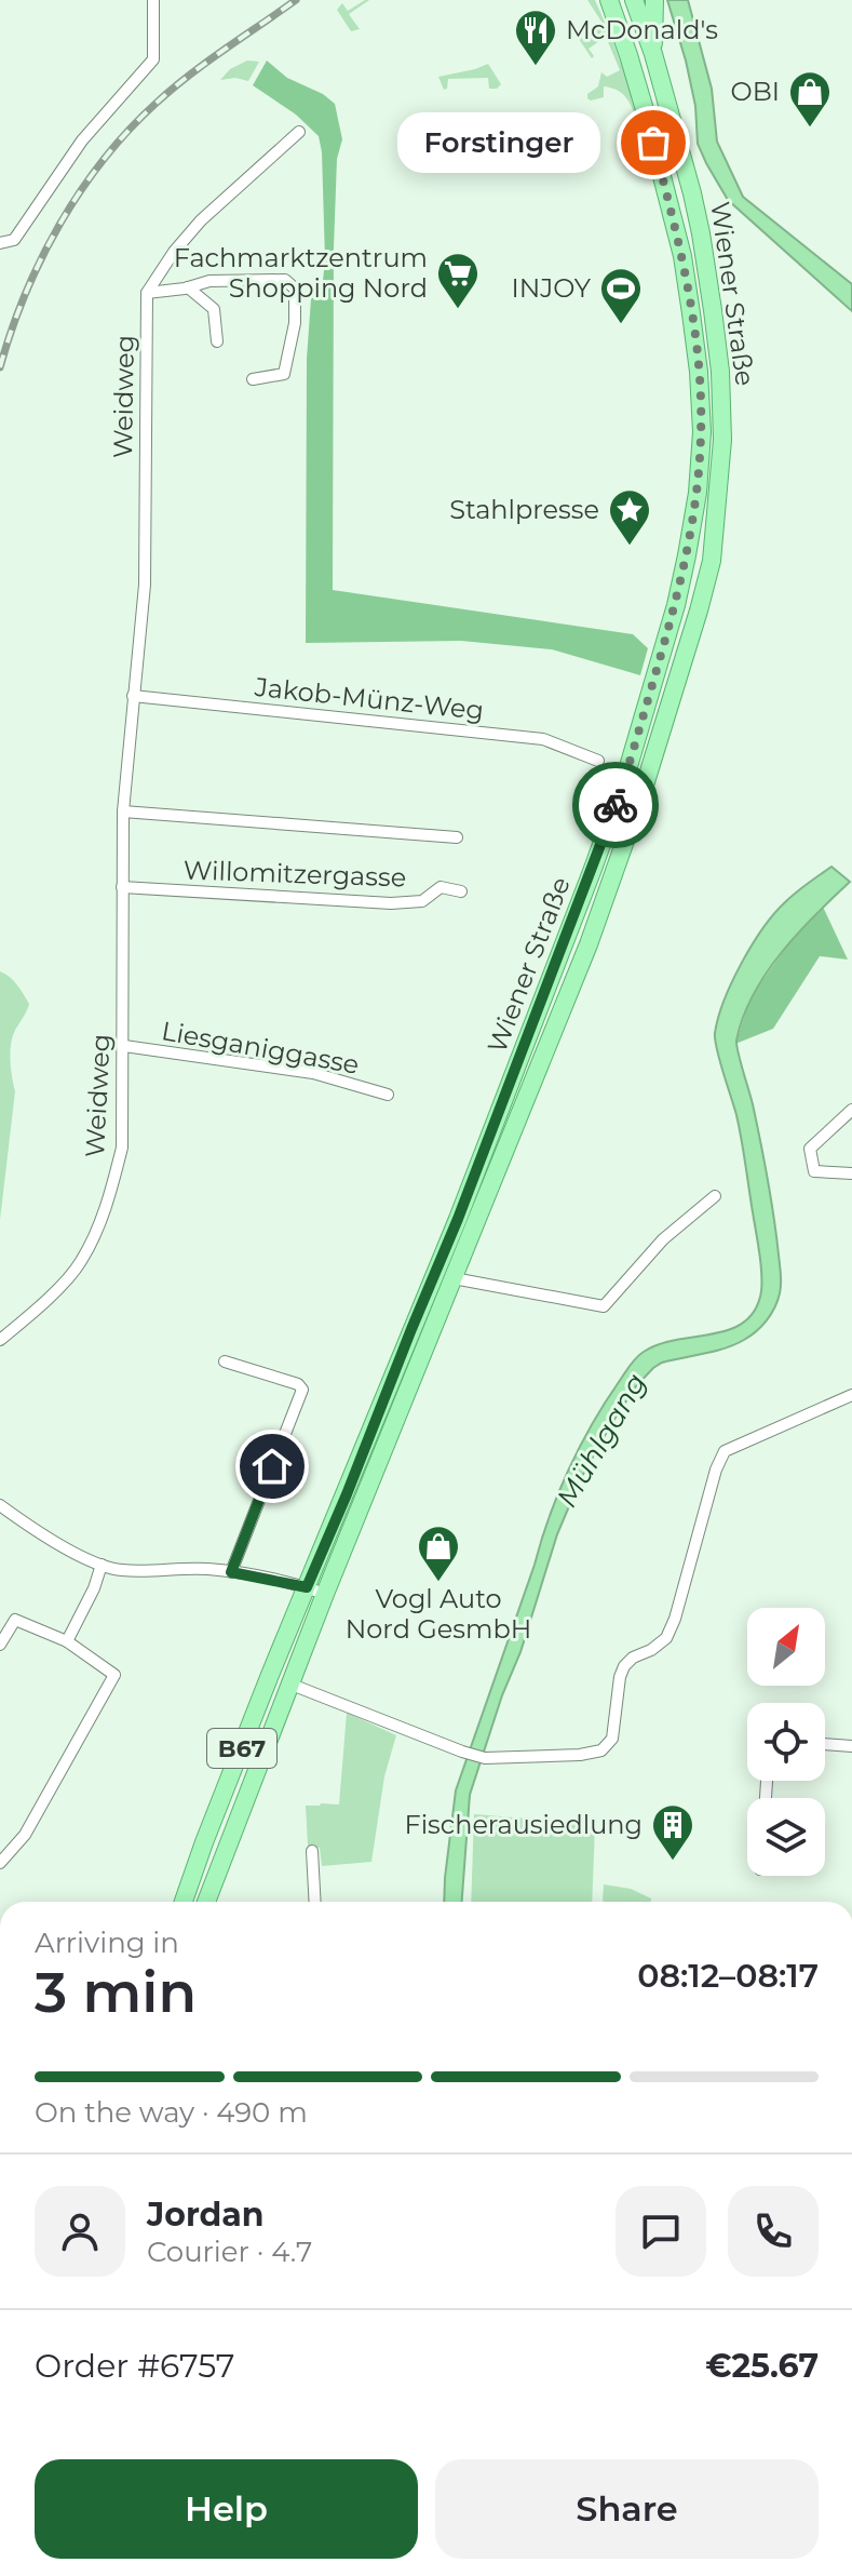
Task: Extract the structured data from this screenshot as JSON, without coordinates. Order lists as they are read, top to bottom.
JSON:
{
  "streets": {
    "main road": ["Wiener Straße", "B67"],
    "street": [
      "Weidweg",
      "Jakob-Münz-Weg",
      "Willomitzergasse",
      "Liesganiggasse"
    ]
  },
  "crossings": [
    ["Wiener Straße", "B67"],
    ["Weidweg", "Jakob-Münz-Weg"],
    ["Weidweg", "Willomitzergasse"],
    ["Weidweg", "Liesganiggasse"]
  ],
  "water": ["Mühlgang"],
  "places": {
    "restaurant": ["McDonald's"],
    "shop": ["OBI", "Vogl Auto Nord GesmbH"],
    "other": ["Forstinger"],
    "supermarket": ["Fachmarktzentrum Shopping Nord"],
    "sports": ["INJOY"],
    "place": ["Stahlpresse"],
    "building": ["Fischerausiedlung"]
  },
  "north": "top right",
  "page": {
    "bubble": "Forstinger",
    "heading": ["3 min", "Arriving in", "08:12–08:17"],
    "panel": [
      "Jordan",
      "Courier · 4.7",
      "Order #6757",
      "€25.67"
    ],
    "bar": "On the way · 490 m",
    "buttons": ["Help", "Share"]
  }
}
